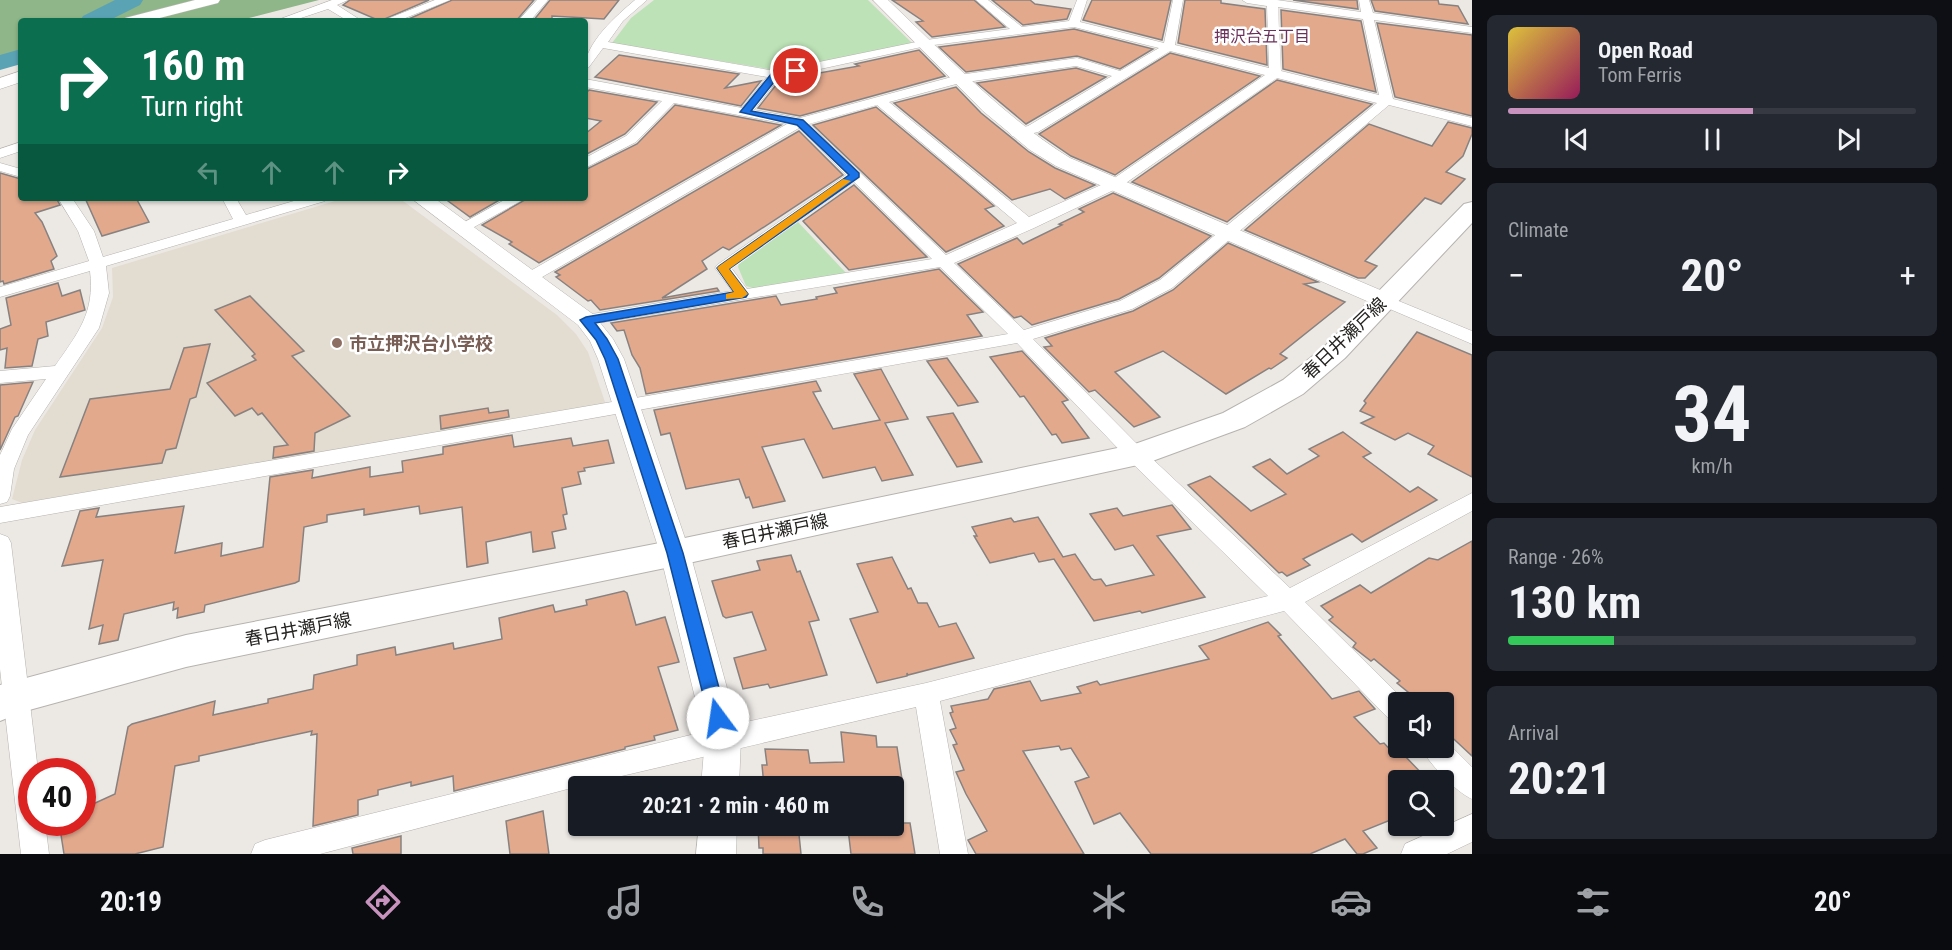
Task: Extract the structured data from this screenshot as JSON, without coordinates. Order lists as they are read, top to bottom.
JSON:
{
  "streets": {
    "main road": ["春日井瀬戸線"]
  },
  "districts": ["押沢台五丁目"],
  "places": ["市立押沢台小学校"],
  "page": {
    "turn": ["160 m", "Turn right"],
    "song": ["Open Road", "Tom Ferris"],
    "tile": [
      "Climate",
      ["34", "km/h"],
      ["Range · 26%", "130 km"],
      ["Arrival", "20:21"]
    ],
    "heat": ["−", "20°", "+"],
    "limit": "40",
    "trip": "20:21 · 2 min · 460 m",
    "tabs": ["20:19", "20°"]
  }
}
